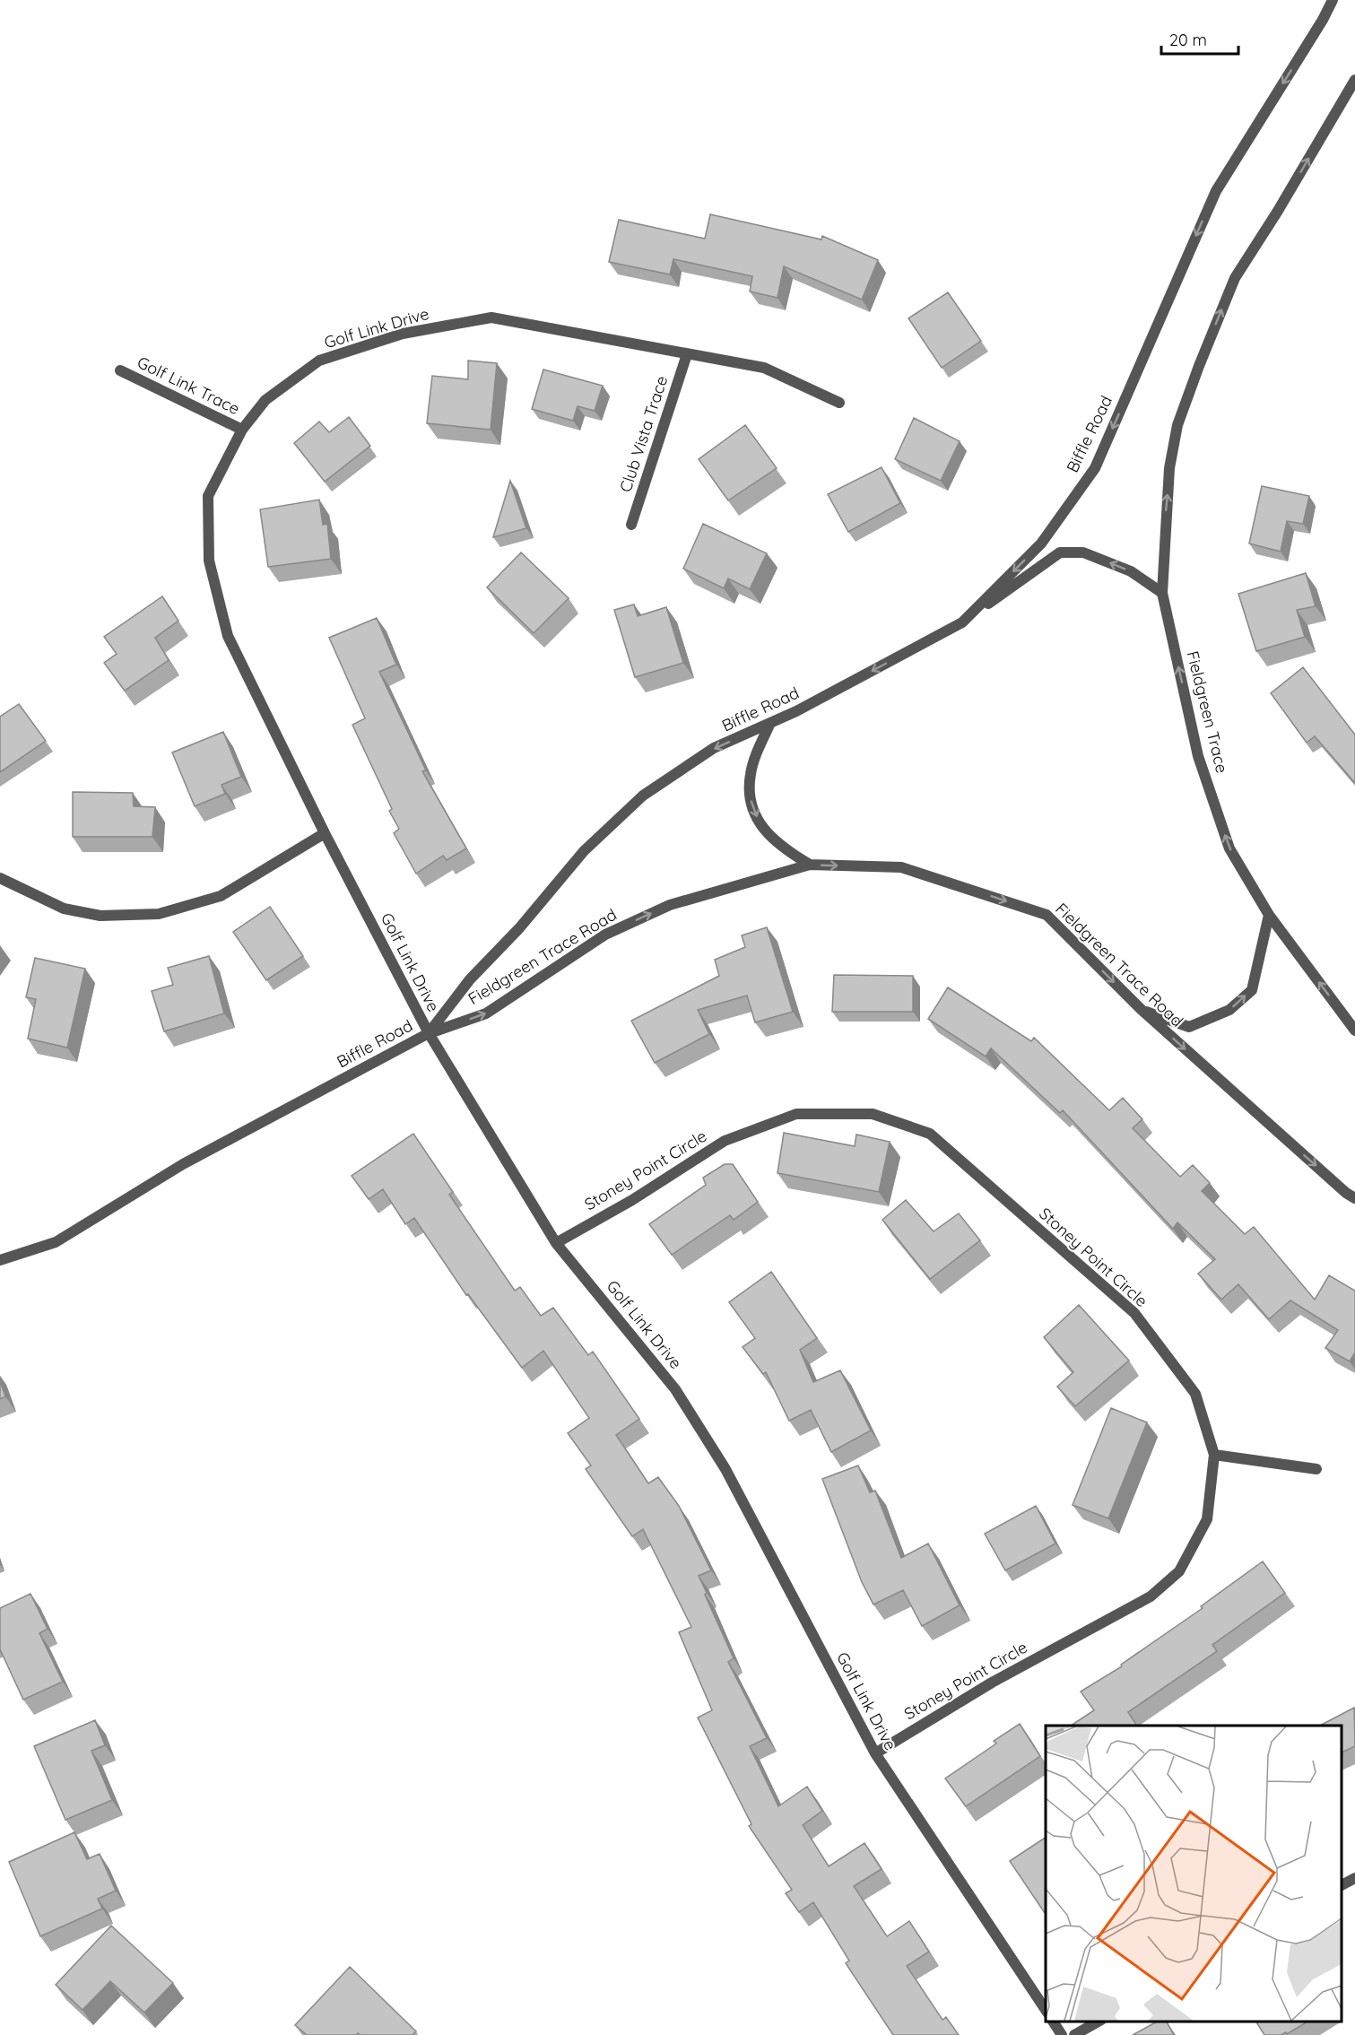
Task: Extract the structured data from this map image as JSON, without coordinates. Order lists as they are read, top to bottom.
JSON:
{
  "streets": {
    "street": [
      "Golf Link Drive",
      "Golf Link Trace",
      "Club Vista Trace",
      "Biffle Road",
      "Fieldgreen Trace",
      "Fieldgreen Trace Road",
      "Stoney Point Circle"
    ]
  },
  "crossings": [
    ["Golf Link Drive", "Golf Link Trace"],
    ["Golf Link Drive", "Club Vista Trace"],
    ["Golf Link Drive", "Biffle Road"],
    ["Golf Link Drive", "Fieldgreen Trace Road"],
    ["Golf Link Drive", "Stoney Point Circle"],
    ["Biffle Road", "Fieldgreen Trace Road"]
  ],
  "one_way": ["Biffle Road", "Fieldgreen Trace", "Fieldgreen Trace Road"],
  "scale_bar": "20 m"
}
